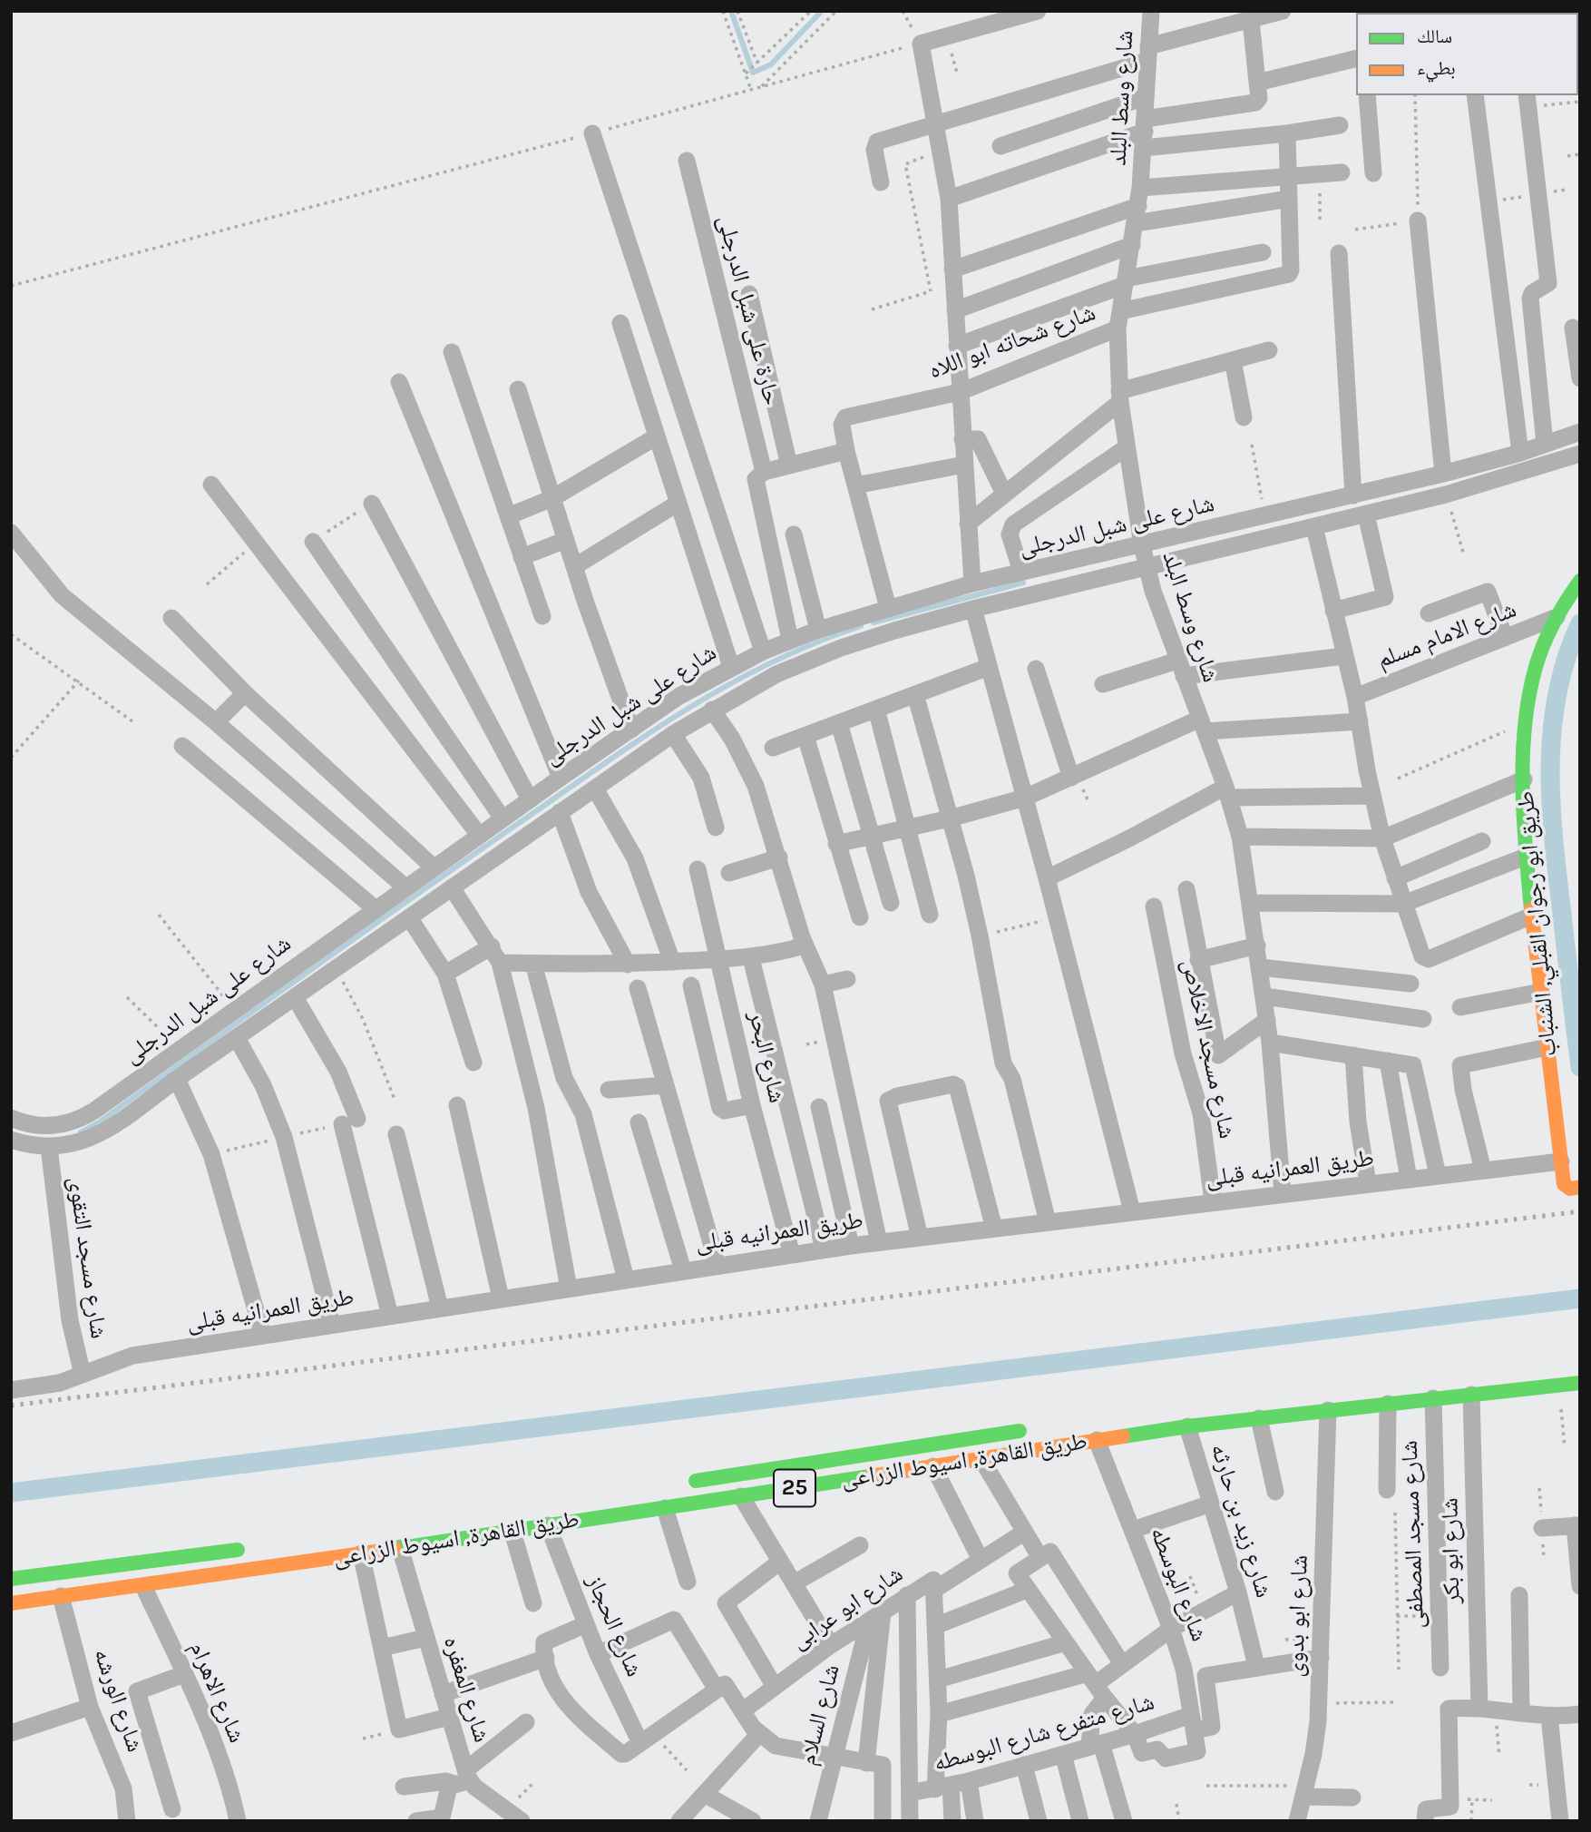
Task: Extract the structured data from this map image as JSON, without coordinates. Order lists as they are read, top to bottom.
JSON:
{
  "streets": {
    "main road": ["طريق ابو رجوان القبلي, الشنباب", "طريق القاهرة, اسيوط الزراعى", "25"],
    "street": [
      "شارع وسط البلد",
      "حارة على شبل الدرجلى",
      "شارع شحاته ابو اللاه",
      "شارع على شبل الدرجلى",
      "شارع الامام مسلم",
      "شارع مسجد الاخلاص",
      "شارع البحر",
      "طريق العمرانيه قبلى",
      "شارع مسجد التقوى",
      "شارع زيد بن حارثه",
      "شارع مسجد المصطفى",
      "شارع ابو بكر",
      "شارع البوسطه",
      "شارع ابو عرابى",
      "شارع ابو بدوى",
      "شارع الحجاز",
      "شارع المغفره",
      "شارع الاهرام",
      "شارع الورشه",
      "شارع السلام",
      "شارع متفرع شارع البوسطه"
    ]
  },
  "crossings": [
    ["شارع وسط البلد", "شارع شحاته ابو اللاه"],
    ["شارع وسط البلد", "شارع على شبل الدرجلى"],
    ["شارع وسط البلد", "طريق العمرانيه قبلى"],
    ["حارة على شبل الدرجلى", "شارع على شبل الدرجلى"],
    ["شارع على شبل الدرجلى", "شارع مسجد التقوى"],
    ["شارع الامام مسلم", "طريق ابو رجوان القبلي, الشنباب"],
    ["طريق ابو رجوان القبلي, الشنباب", "طريق العمرانيه قبلى"],
    ["شارع مسجد الاخلاص", "طريق العمرانيه قبلى"],
    ["شارع البحر", "طريق العمرانيه قبلى"],
    ["طريق العمرانيه قبلى", "شارع مسجد التقوى"],
    ["طريق القاهرة, اسيوط الزراعى", "شارع زيد بن حارثه"],
    ["طريق القاهرة, اسيوط الزراعى", "شارع مسجد المصطفى"],
    ["طريق القاهرة, اسيوط الزراعى", "شارع ابو بكر"],
    ["طريق القاهرة, اسيوط الزراعى", "شارع البوسطه"],
    ["طريق القاهرة, اسيوط الزراعى", "شارع ابو بدوى"],
    ["طريق القاهرة, اسيوط الزراعى", "شارع الحجاز"],
    ["طريق القاهرة, اسيوط الزراعى", "شارع المغفره"],
    ["طريق القاهرة, اسيوط الزراعى", "شارع الاهرام"],
    ["طريق القاهرة, اسيوط الزراعى", "شارع الورشه"],
    ["شارع البوسطه", "شارع متفرع شارع البوسطه"],
    ["شارع ابو عرابى", "شارع السلام"],
    ["شارع ابو عرابى", "شارع متفرع شارع البوسطه"]
  ],
  "legend": ["سالك", "بطيء"]
}
